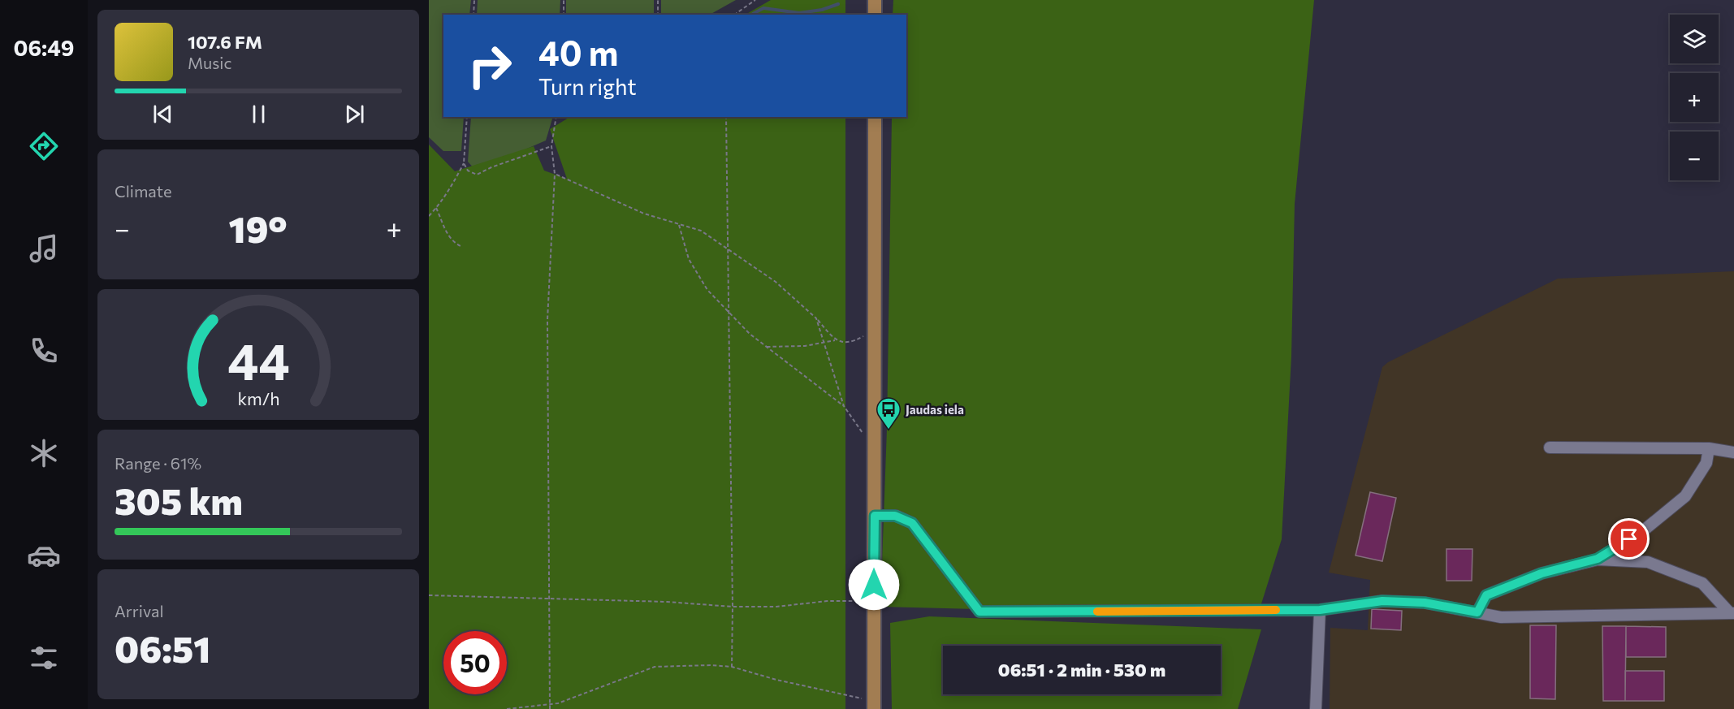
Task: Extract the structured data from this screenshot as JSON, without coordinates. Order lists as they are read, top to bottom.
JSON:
{
  "places": {
    "bus stop": ["Jaudas iela"]
  },
  "page": {
    "tabs": "06:49",
    "map_buttons": ["+", "−"],
    "turn": ["40 m", "Turn right"],
    "song": ["107.6 FM", "Music"],
    "tile": [
      "Climate",
      ["Range · 61%", "305 km"],
      ["Arrival", "06:51"]
    ],
    "heat": ["−", "19°", "+"],
    "limit": "50",
    "trip": "06:51 · 2 min · 530 m",
    "gauge": ["44", "km/h"]
  }
}
